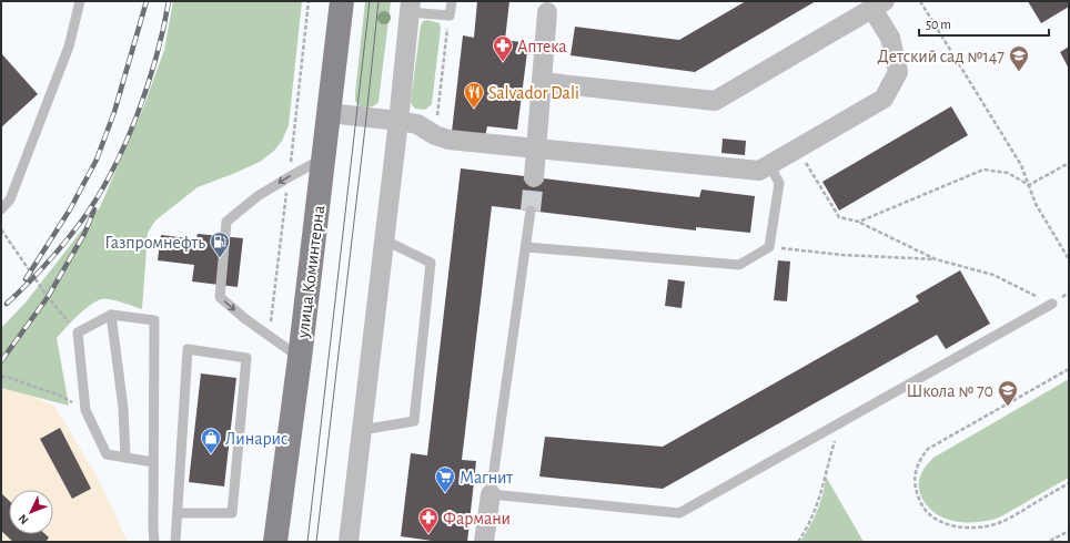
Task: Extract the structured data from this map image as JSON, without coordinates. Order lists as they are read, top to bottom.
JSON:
{
  "streets": {
    "main road": ["улица Коминтерна"]
  },
  "places": {
    "pharmacy": ["Аптека", "Фармани"],
    "school or university": ["Детский сад №147", "Школа № 70"],
    "restaurant": ["Salvador Dali"],
    "fuel station": ["Газпромнефть"],
    "shop": ["Линарис"],
    "supermarket": ["Магнит"]
  },
  "scale_bar": "50 m",
  "north": "bottom left"
}
